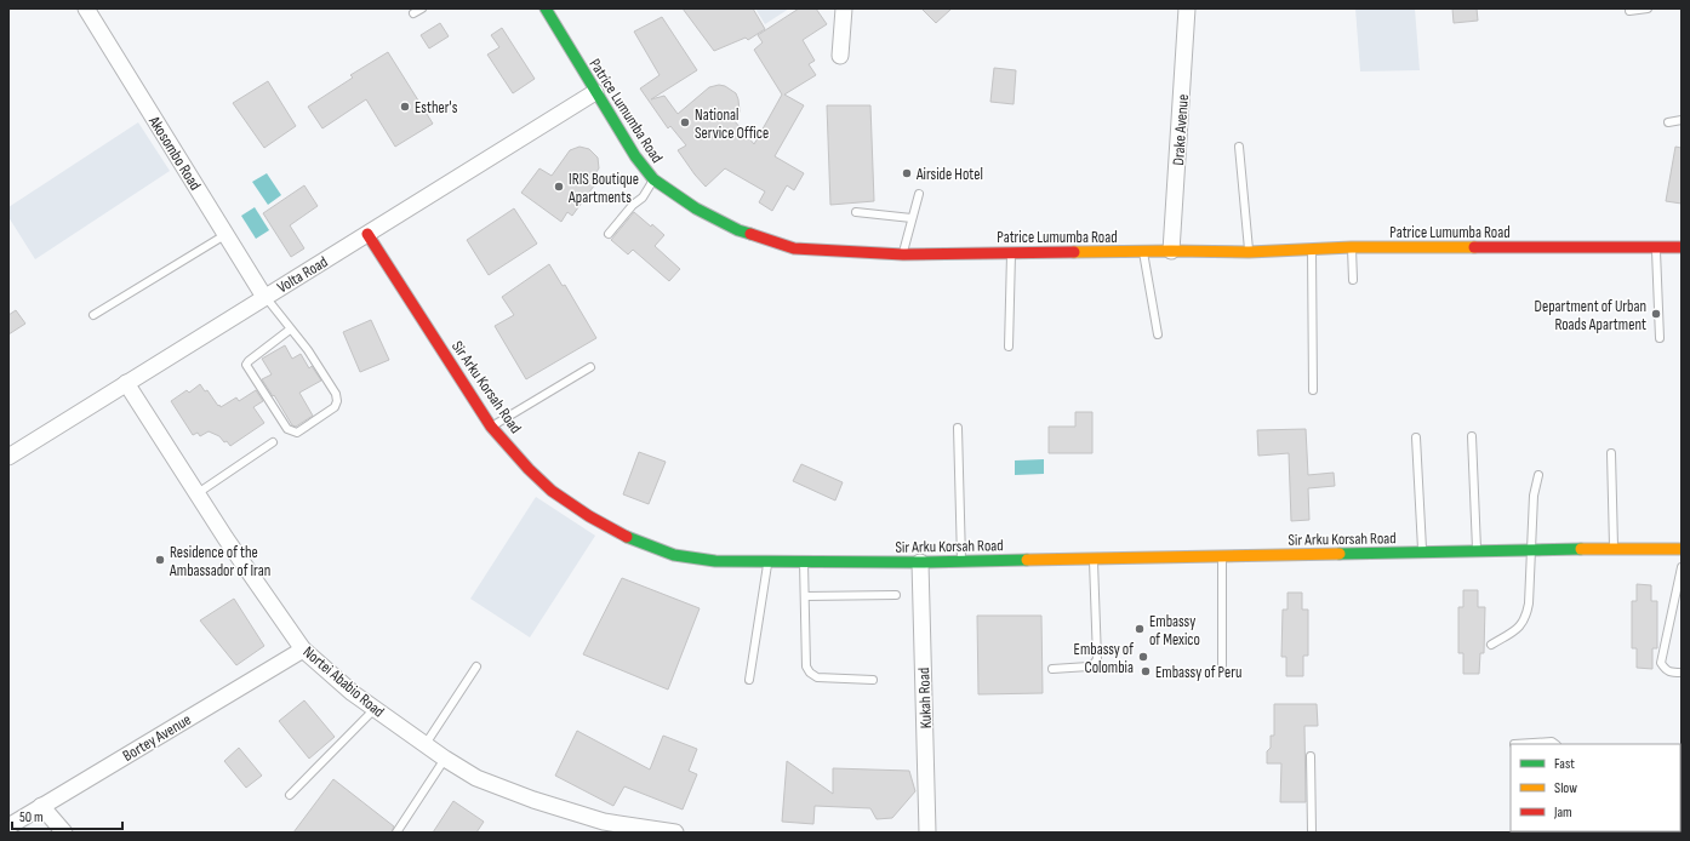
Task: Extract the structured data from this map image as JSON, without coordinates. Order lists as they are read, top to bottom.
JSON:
{
  "streets": {
    "street": [
      "Patrice Lumumba Road",
      "Drake Avenue",
      "Akosombo Road",
      "Volta Road",
      "Sir Arku Korsah Road",
      "Nortei Ababio Road",
      "Kukah Road",
      "Bortey Avenue"
    ]
  },
  "crossings": [
    ["Patrice Lumumba Road", "Drake Avenue"],
    ["Patrice Lumumba Road", "Volta Road"],
    ["Akosombo Road", "Volta Road"],
    ["Volta Road", "Sir Arku Korsah Road"],
    ["Volta Road", "Nortei Ababio Road"],
    ["Sir Arku Korsah Road", "Kukah Road"],
    ["Nortei Ababio Road", "Bortey Avenue"]
  ],
  "places": [
    "Esther's",
    "National Service Office",
    "Airside Hotel",
    "IRIS Boutique Apartments",
    "Department of Urban Roads Apartment",
    "Residence of the Ambassador of Iran",
    "Embassy of Mexico",
    "Embassy of Colombia",
    "Embassy of Peru"
  ],
  "legend": ["Fast", "Slow", "Jam"],
  "scale_bar": "50 m"
}
